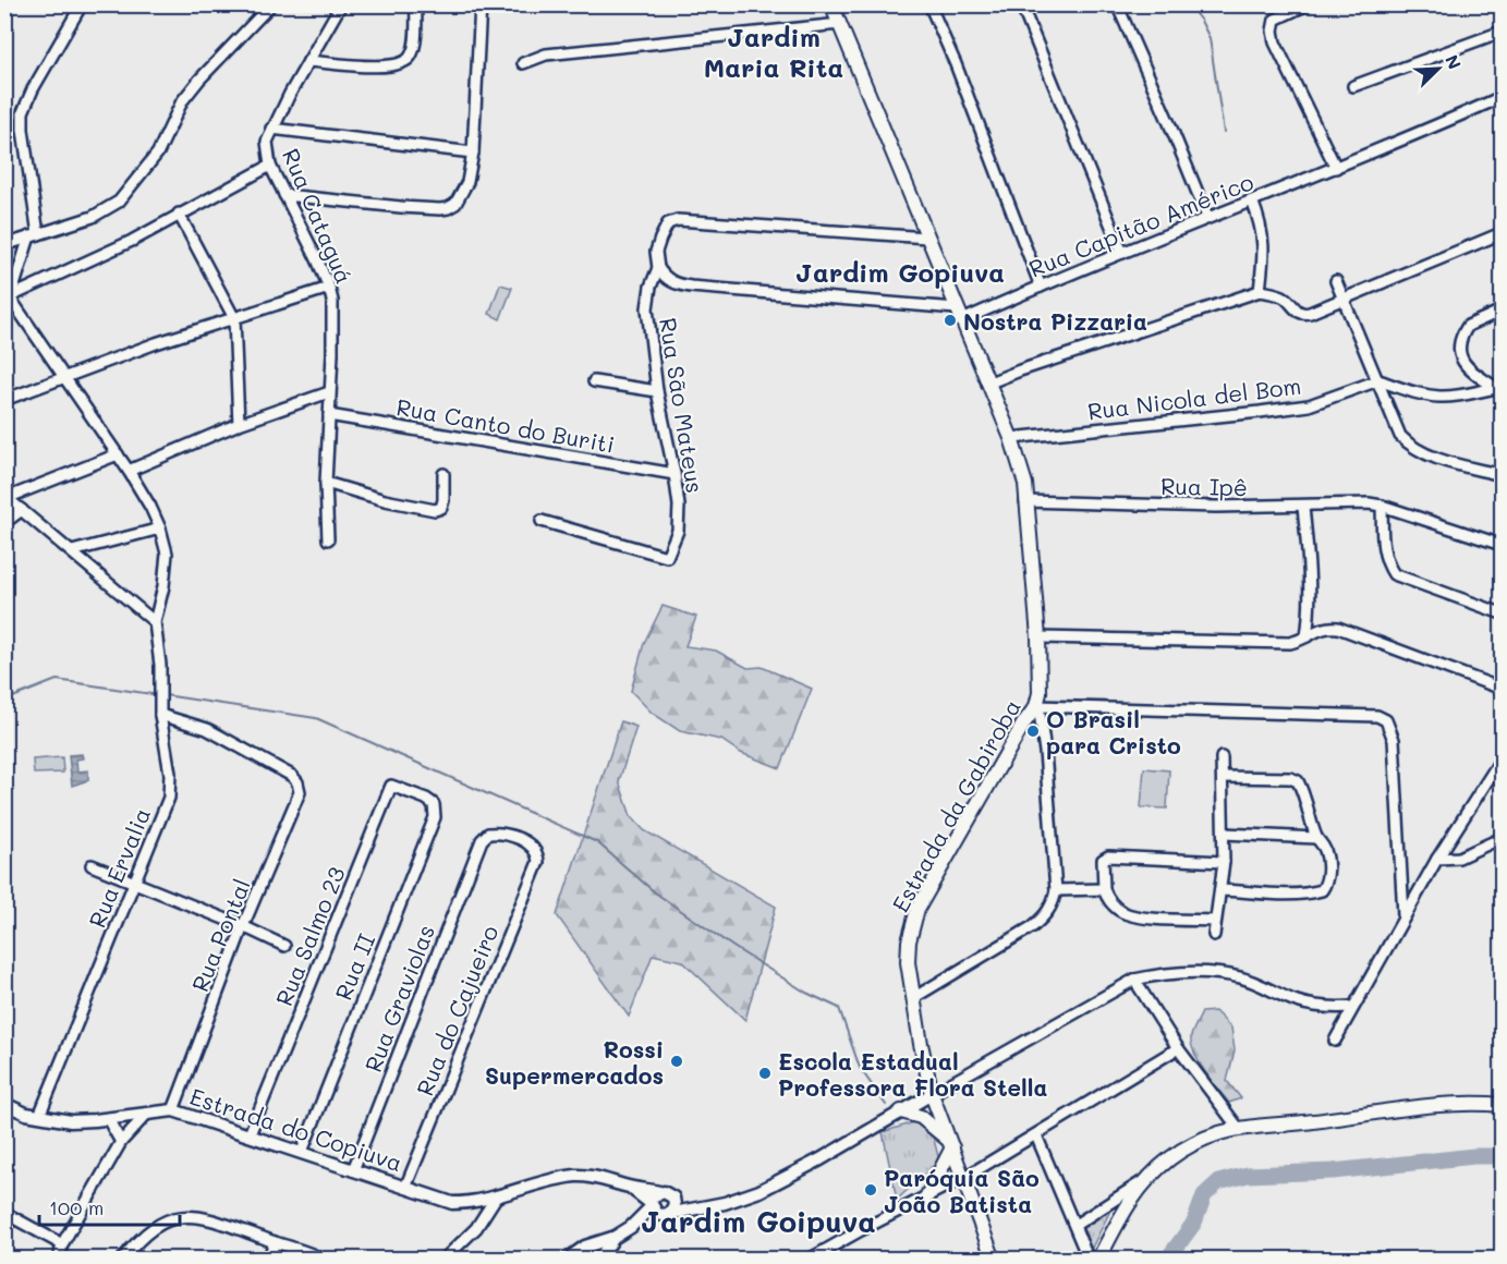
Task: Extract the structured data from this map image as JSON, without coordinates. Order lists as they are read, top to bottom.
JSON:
{
  "streets": {
    "main road": ["Estrada da Gabiroba"],
    "street": [
      "Rua Cataguá",
      "Rua Capitão Américo",
      "Rua Nicola del Bom",
      "Rua São Mateus",
      "Rua Canto do Buriti",
      "Rua Ipê",
      "Rua Ervalia",
      "Rua Pontal",
      "Rua Salmo 23",
      "Rua II",
      "Rua Graviolas",
      "Rua do Cajueiro",
      "Estrada do Copiuva"
    ]
  },
  "crossings": [
    ["Rua Cataguá", "Rua Canto do Buriti"],
    ["Rua Capitão Américo", "Estrada da Gabiroba"],
    ["Rua Nicola del Bom", "Estrada da Gabiroba"],
    ["Rua São Mateus", "Rua Canto do Buriti"],
    ["Rua São Mateus", "Estrada da Gabiroba"],
    ["Rua Ipê", "Estrada da Gabiroba"],
    ["Rua Ervalia", "Rua Pontal"],
    ["Rua Ervalia", "Estrada do Copiuva"],
    ["Rua Pontal", "Estrada do Copiuva"],
    ["Rua Salmo 23", "Rua II"],
    ["Rua Salmo 23", "Estrada do Copiuva"],
    ["Rua II", "Estrada do Copiuva"],
    ["Rua Graviolas", "Rua do Cajueiro"],
    ["Rua Graviolas", "Estrada do Copiuva"],
    ["Rua do Cajueiro", "Estrada do Copiuva"]
  ],
  "districts": ["Jardim Maria Rita", "Jardim Gopiuva", "Jardim Goipuva"],
  "places": [
    "Nostra Pizzaria",
    "O Brasil para Cristo",
    "Rossi Supermercados",
    "Escola Estadual Professora Flora Stella",
    "Paróquia São João Batista"
  ],
  "scale_bar": "100 m",
  "north": "top right"
}
